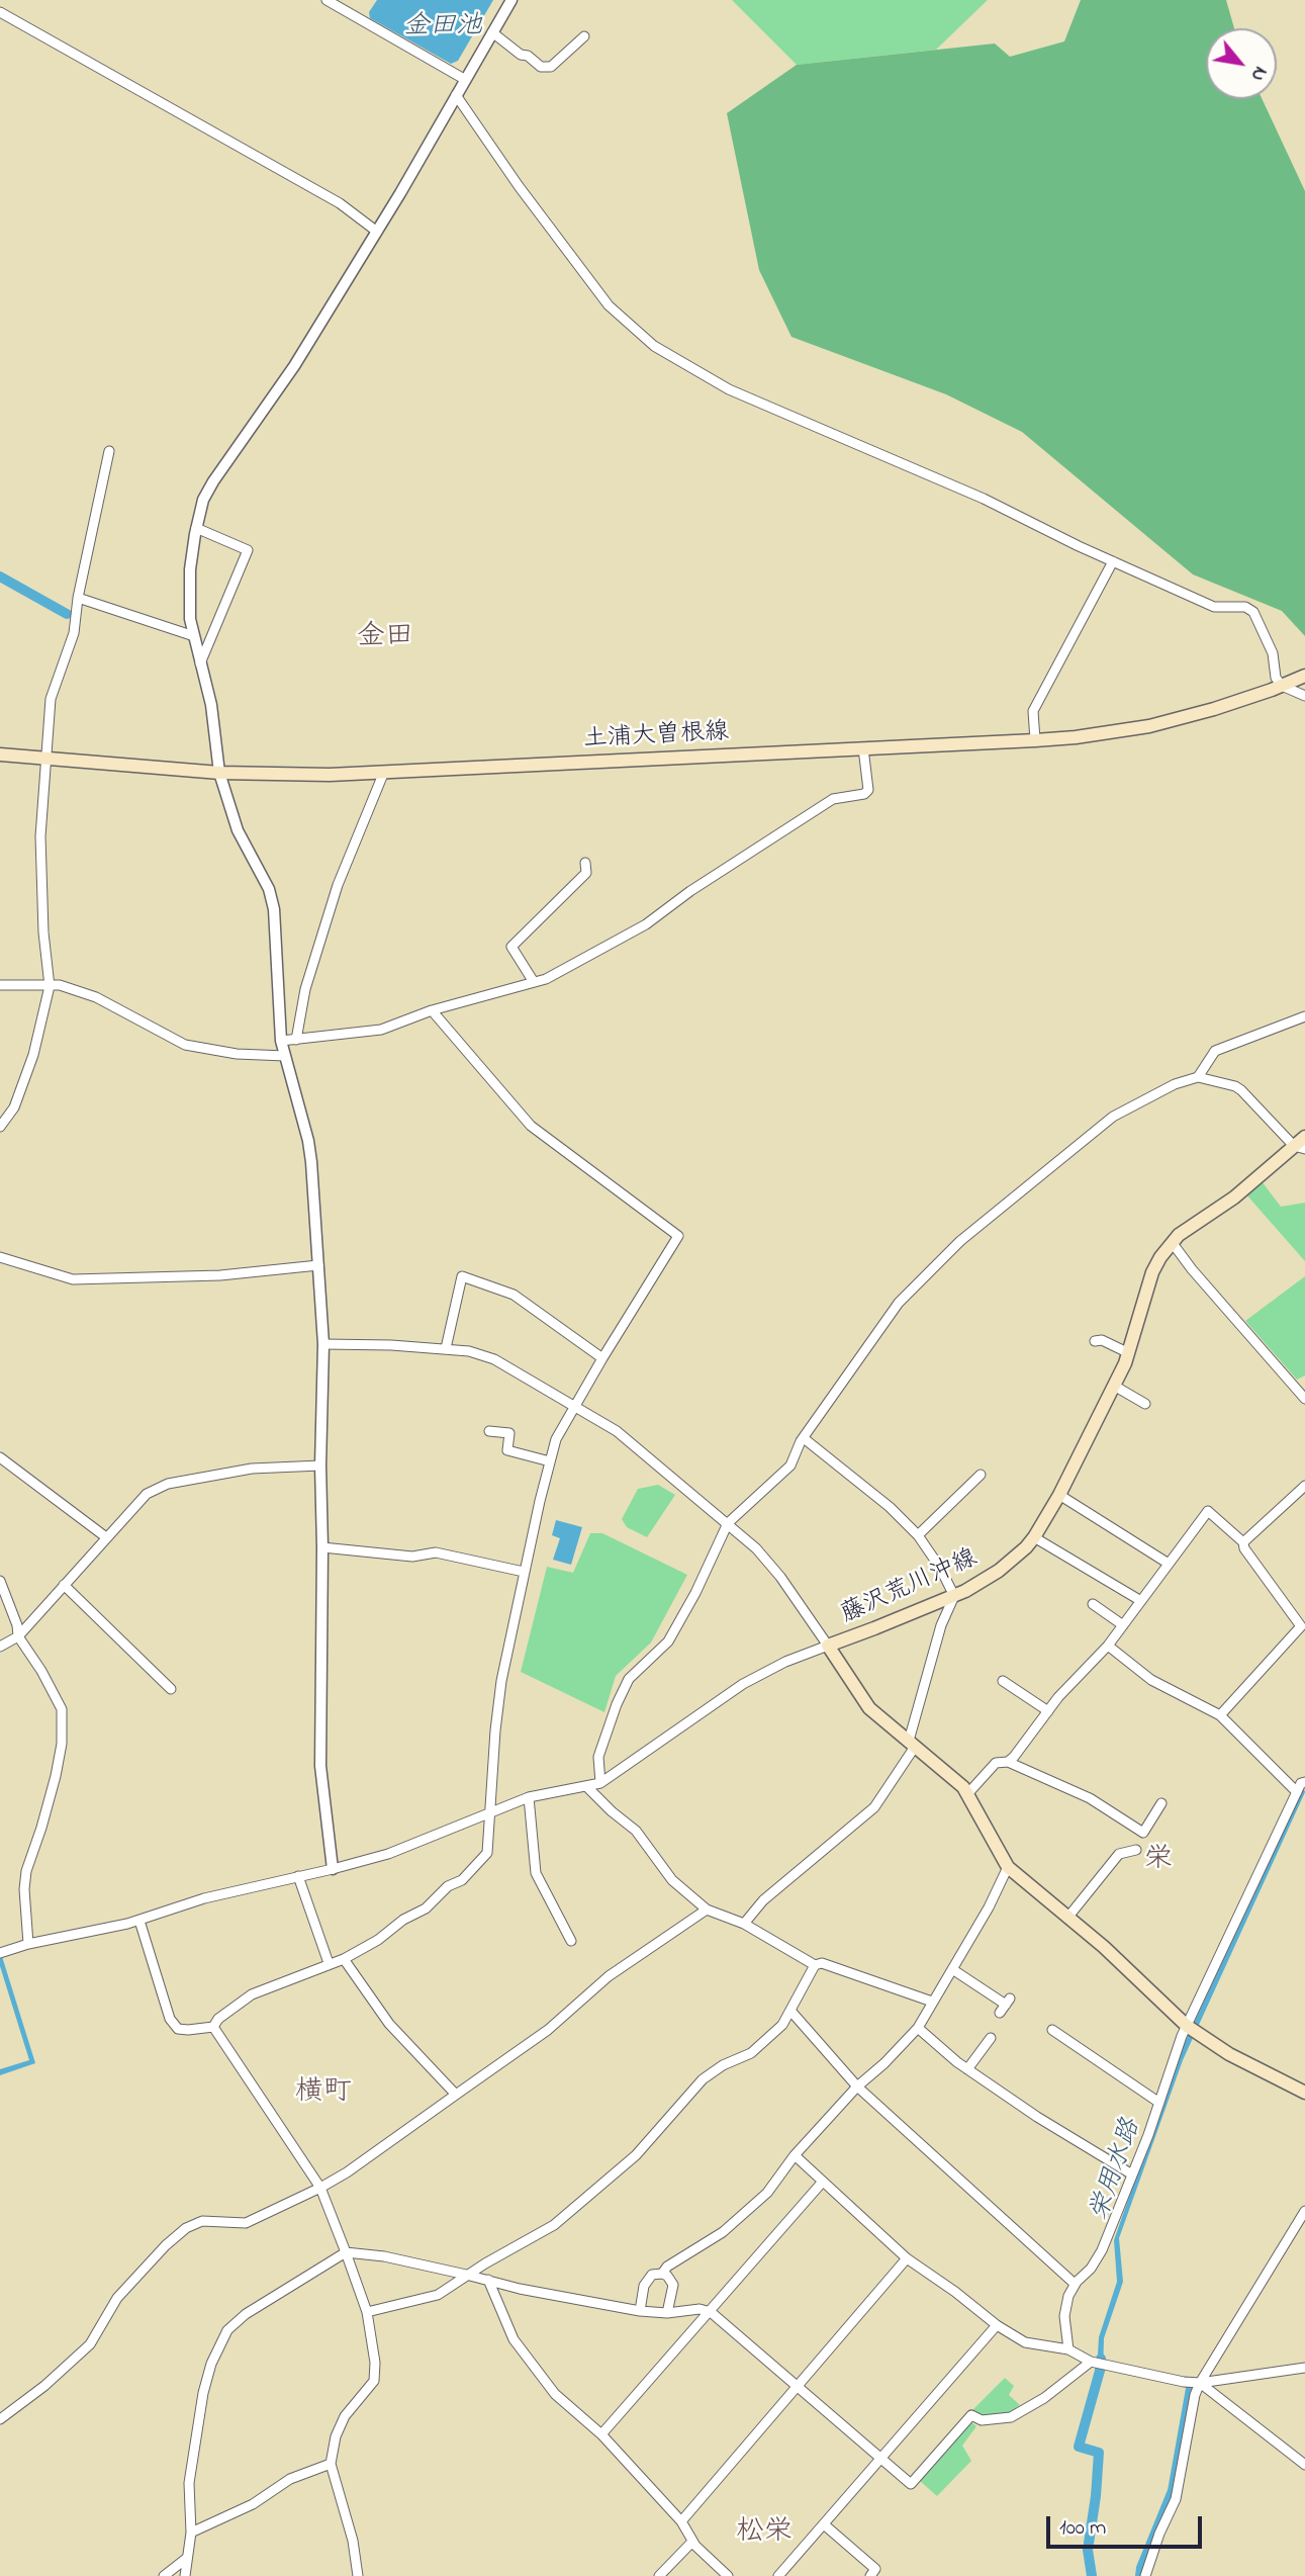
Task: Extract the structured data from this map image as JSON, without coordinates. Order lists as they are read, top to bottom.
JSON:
{
  "streets": {
    "main road": ["土浦大曽根線", "藤沢荒川沖線"]
  },
  "districts": [
    "金田",
    "栄",
    "横町",
    "松栄"
  ],
  "water": ["金田池", "栄用水路"],
  "scale_bar": "100 m",
  "north": "bottom right"
}
